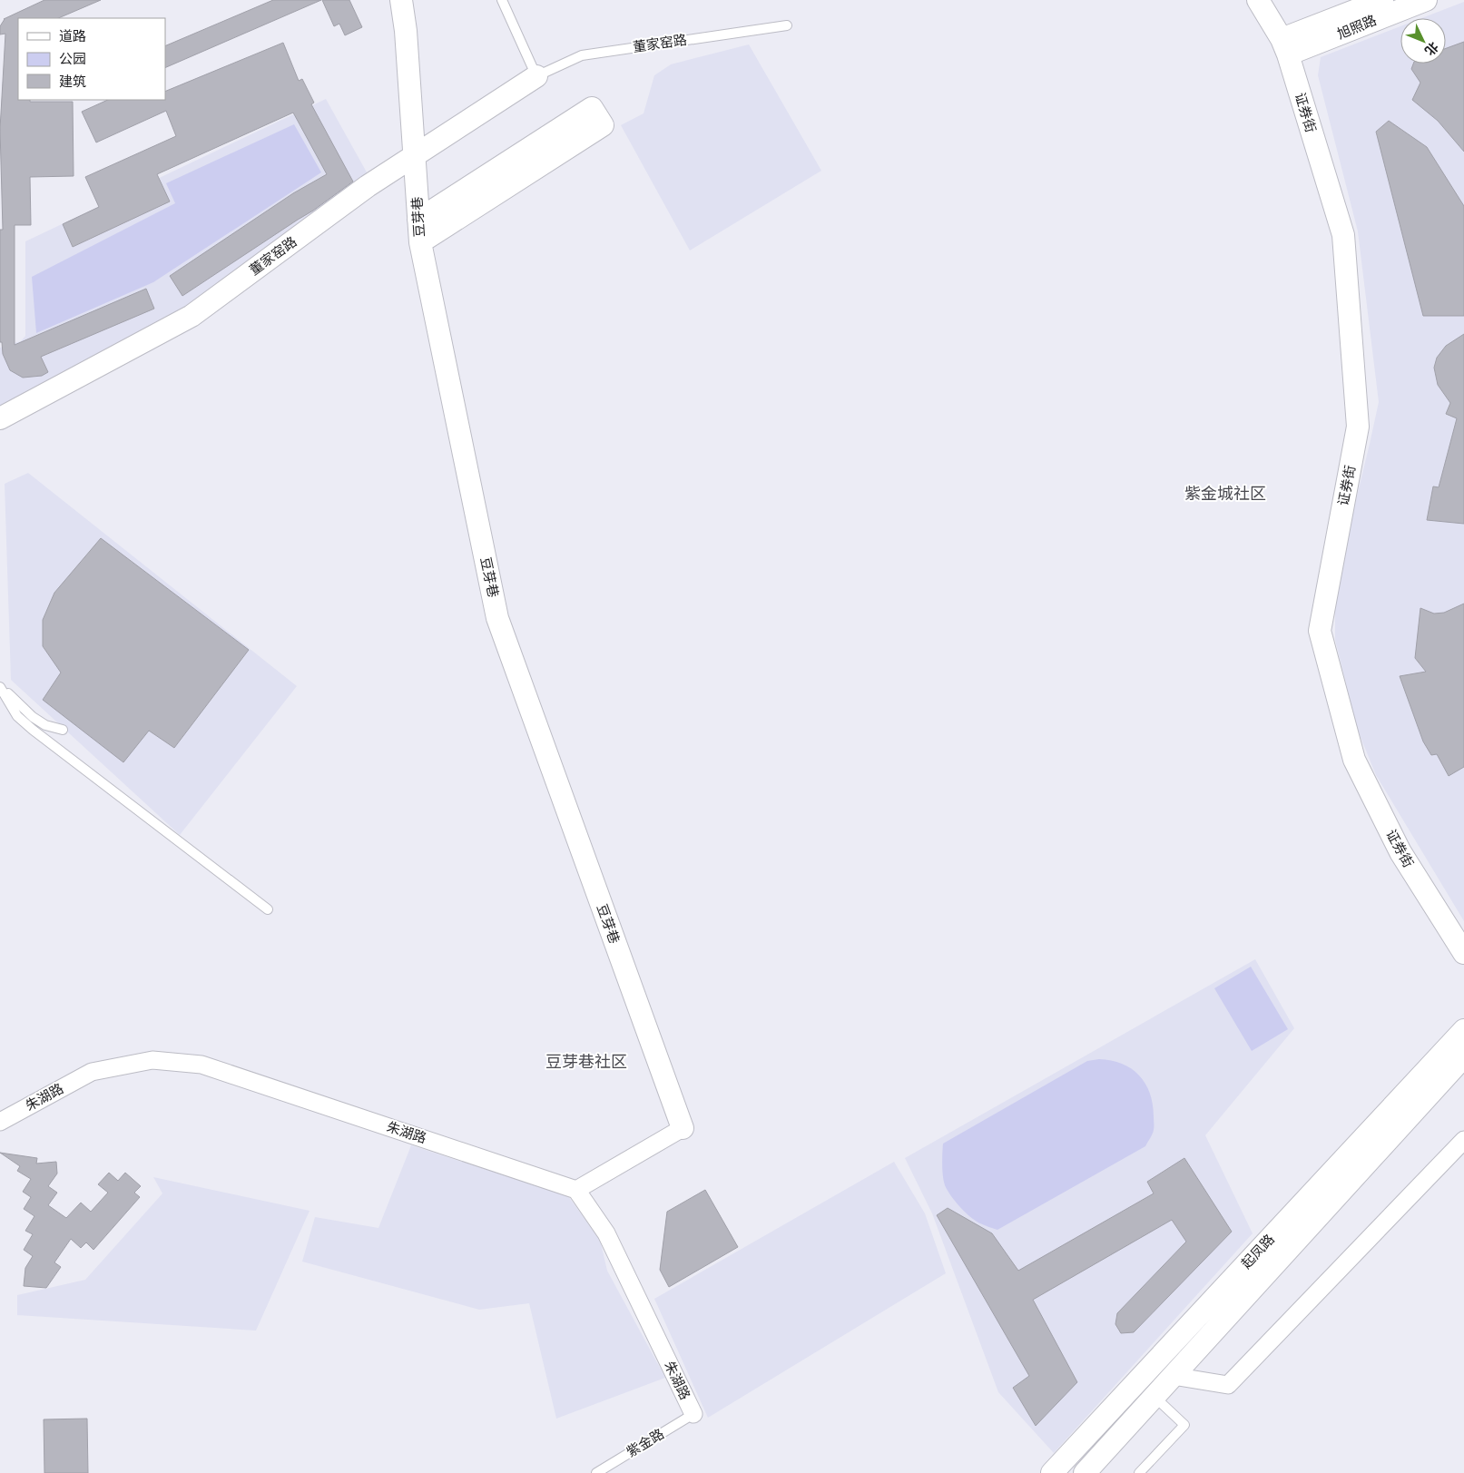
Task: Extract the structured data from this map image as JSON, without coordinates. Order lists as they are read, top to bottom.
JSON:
{
  "streets": {
    "street": [
      "旭照路",
      "董家窑路",
      "证券街",
      "豆芽巷",
      "朱湖路",
      "起凤路"
    ],
    "lane": ["紫金路"]
  },
  "crossings": [
    ["旭照路", "证券街"],
    ["董家窑路", "豆芽巷"],
    ["朱湖路", "紫金路"]
  ],
  "districts": ["紫金城社区", "豆芽巷社区"],
  "legend": ["道路", "公园", "建筑"],
  "north": "bottom right"
}
